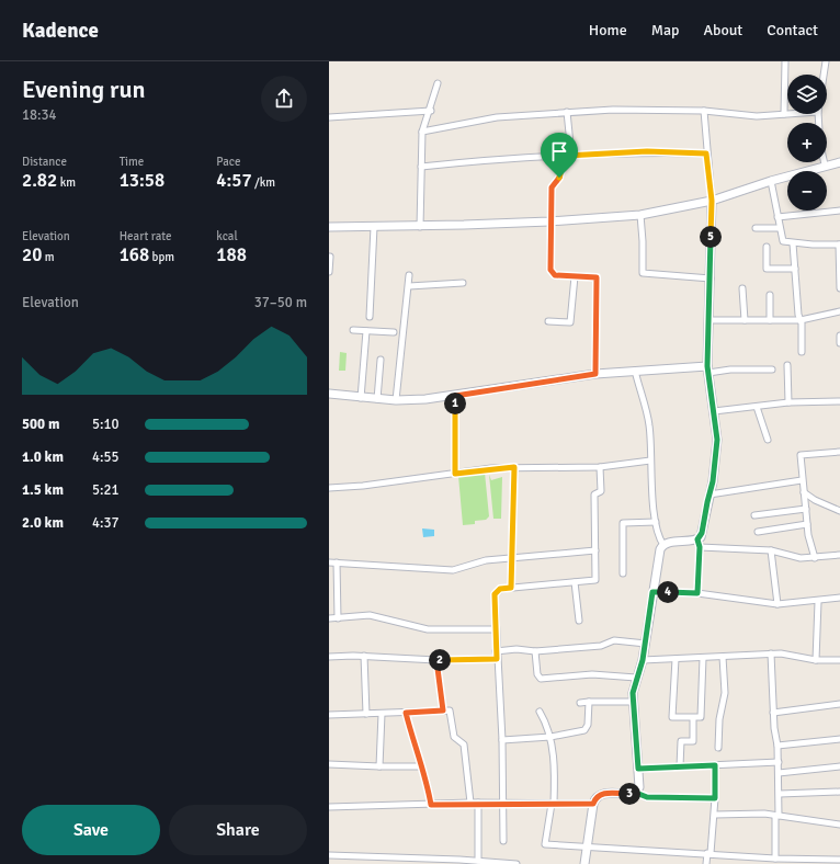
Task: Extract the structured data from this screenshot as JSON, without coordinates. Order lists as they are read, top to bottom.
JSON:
{
  "page": {
    "header": "Kadence",
    "nav": [
      "Home",
      "Map",
      "About",
      "Contact"
    ],
    "heading": ["Evening run", "18:34"],
    "map_buttons": ["+", "−"],
    "stats": [
      ["Distance", "2.82 km"],
      ["Time", "13:58"],
      ["Pace", "4:57 /km"],
      ["Elevation", "20 m"],
      ["Heart rate", "168 bpm"],
      ["kcal", "188"]
    ],
    "pins": [
      "5",
      "1",
      "4",
      "2",
      "3"
    ],
    "chart": ["Elevation", "37–50 m"],
    "list": [
      {
        "name": "500 m",
        "note": "5:10"
      },
      {
        "name": "1.0 km",
        "note": "4:55"
      },
      {
        "name": "1.5 km",
        "note": "5:21"
      },
      {
        "name": "2.0 km",
        "note": "4:37"
      }
    ],
    "buttons": ["Save", "Share"]
  }
}
